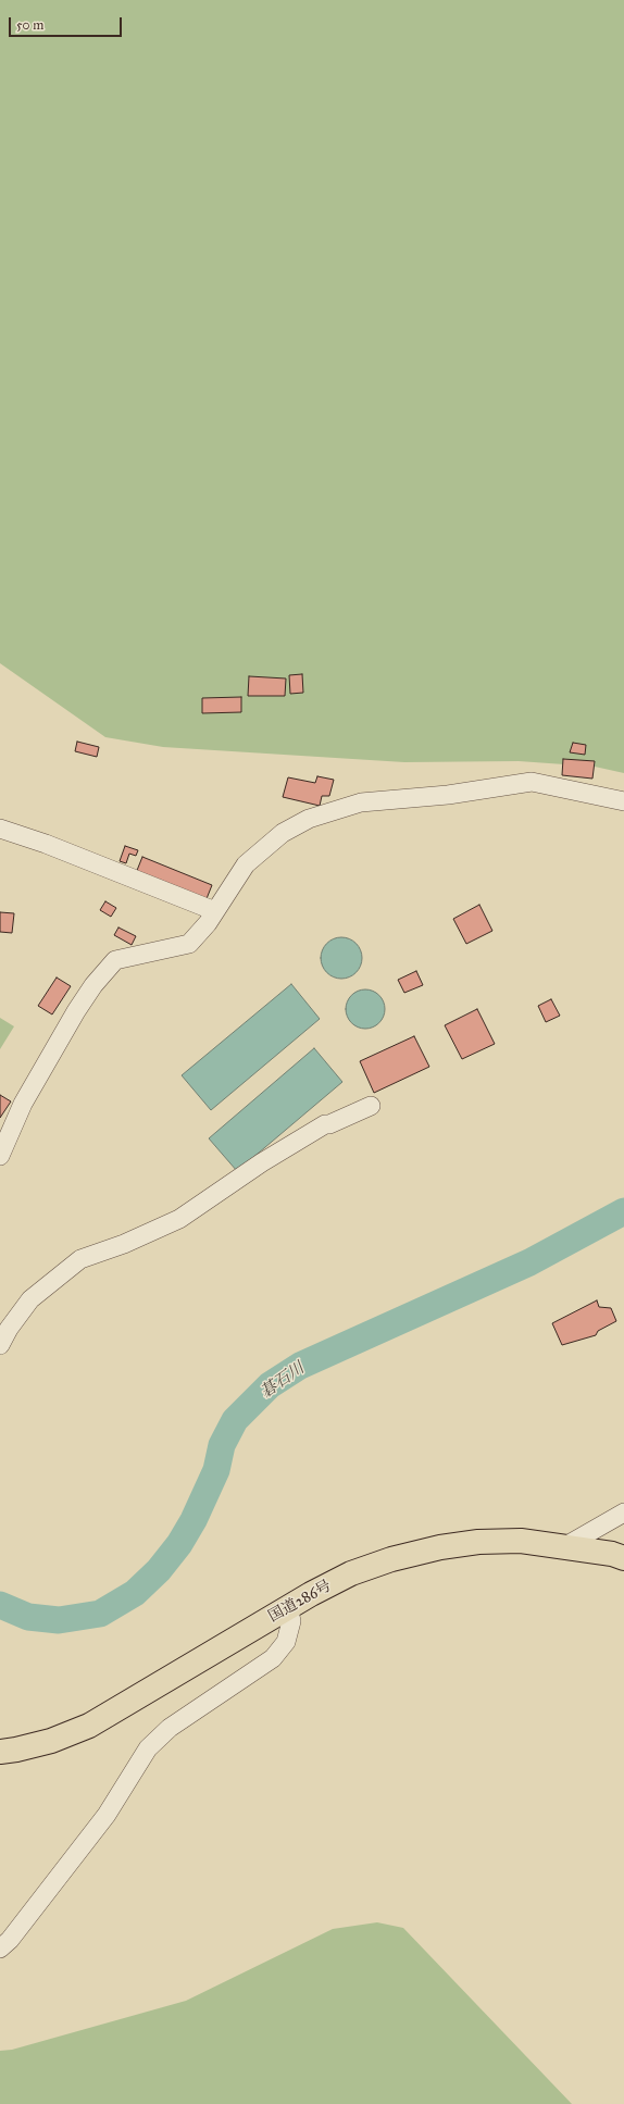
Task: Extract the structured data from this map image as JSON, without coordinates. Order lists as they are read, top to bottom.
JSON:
{
  "streets": {
    "highway": ["国道286号"]
  },
  "water": ["碁石川"],
  "scale_bar": "50 m"
}
